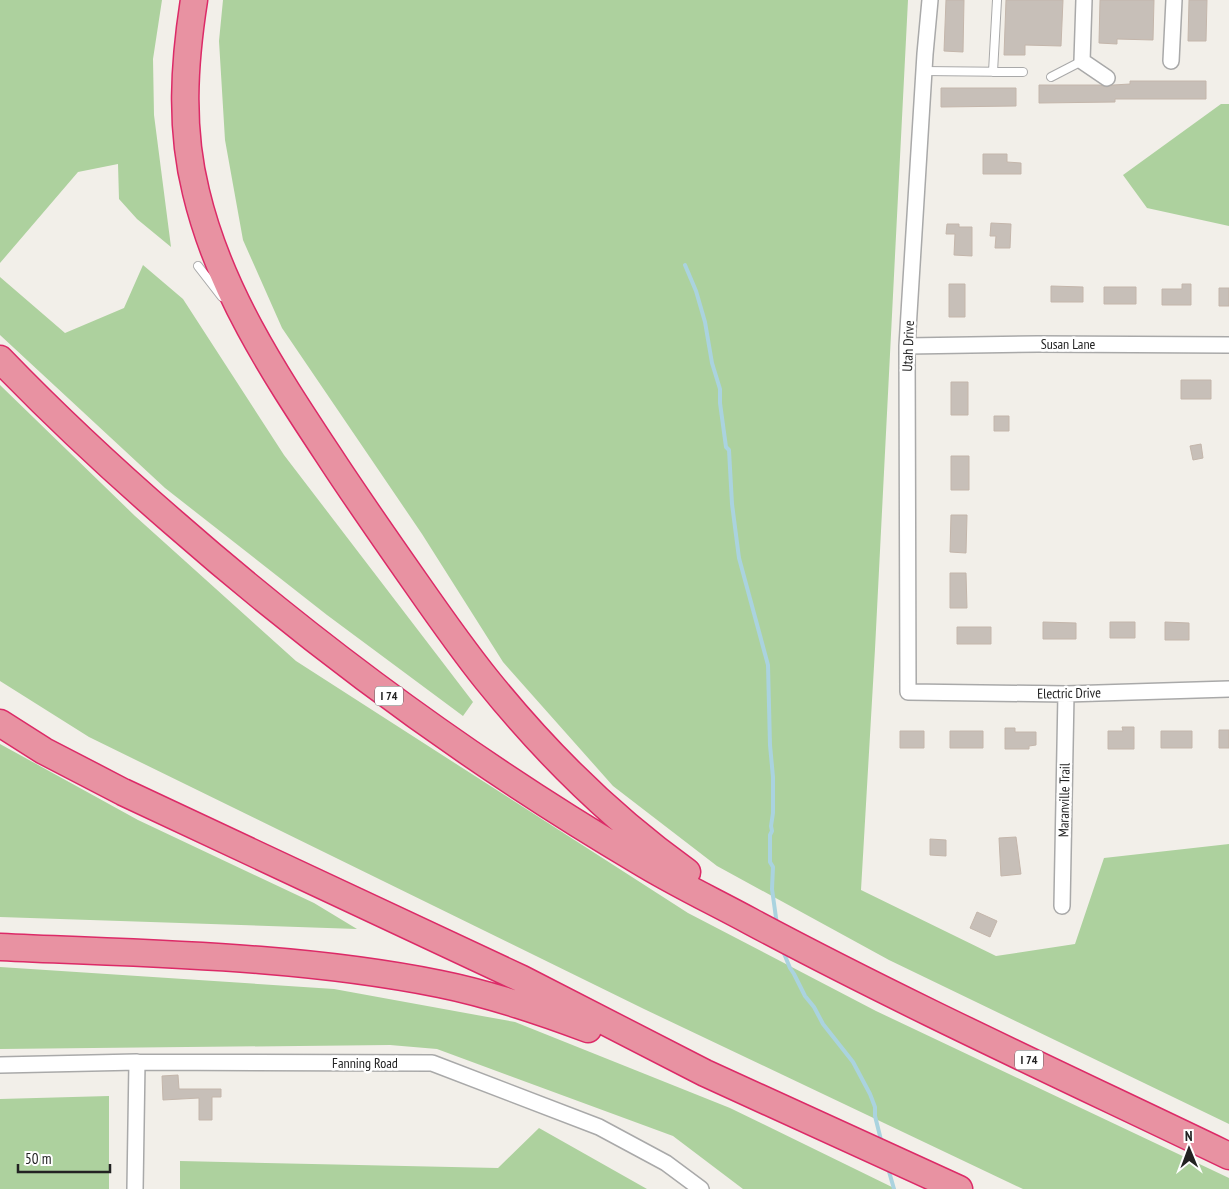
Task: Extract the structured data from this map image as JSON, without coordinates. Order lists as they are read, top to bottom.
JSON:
{
  "streets": {
    "highway": ["I 74"],
    "street": [
      "Susan Lane",
      "Utah Drive",
      "Electric Drive",
      "Maranville Trail",
      "Fanning Road"
    ]
  },
  "crossings": [
    ["Susan Lane", "Utah Drive"],
    ["Utah Drive", "Electric Drive"],
    ["Electric Drive", "Maranville Trail"]
  ],
  "scale_bar": "50 m",
  "north": "top"
}
